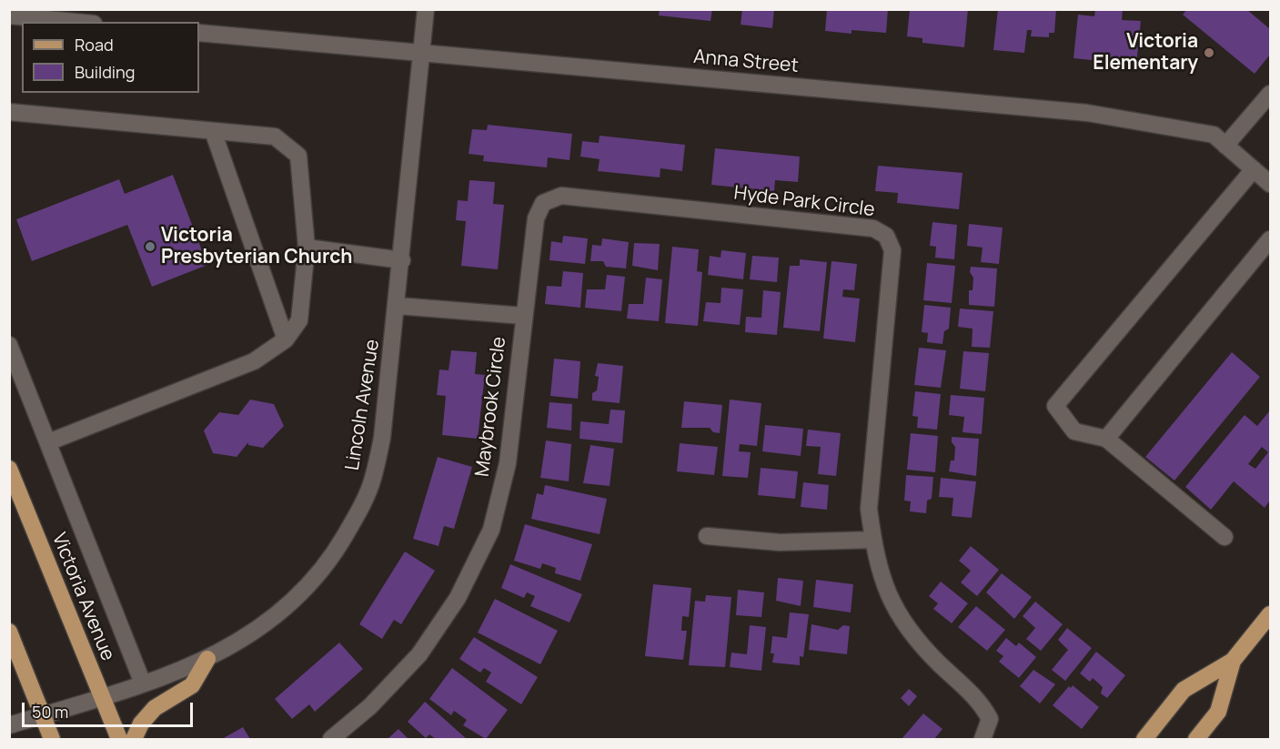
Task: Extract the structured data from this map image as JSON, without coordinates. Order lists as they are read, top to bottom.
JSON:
{
  "streets": {
    "main road": ["Victoria Avenue"],
    "street": [
      "Anna Street",
      "Hyde Park Circle",
      "Lincoln Avenue",
      "Maybrook Circle"
    ]
  },
  "crossings": [
    ["Anna Street", "Lincoln Avenue"],
    ["Hyde Park Circle", "Maybrook Circle"],
    ["Lincoln Avenue", "Victoria Avenue"]
  ],
  "places": ["Victoria Elementary", "Victoria Presbyterian Church"],
  "legend": ["Road", "Building"],
  "scale_bar": "50 m"
}
